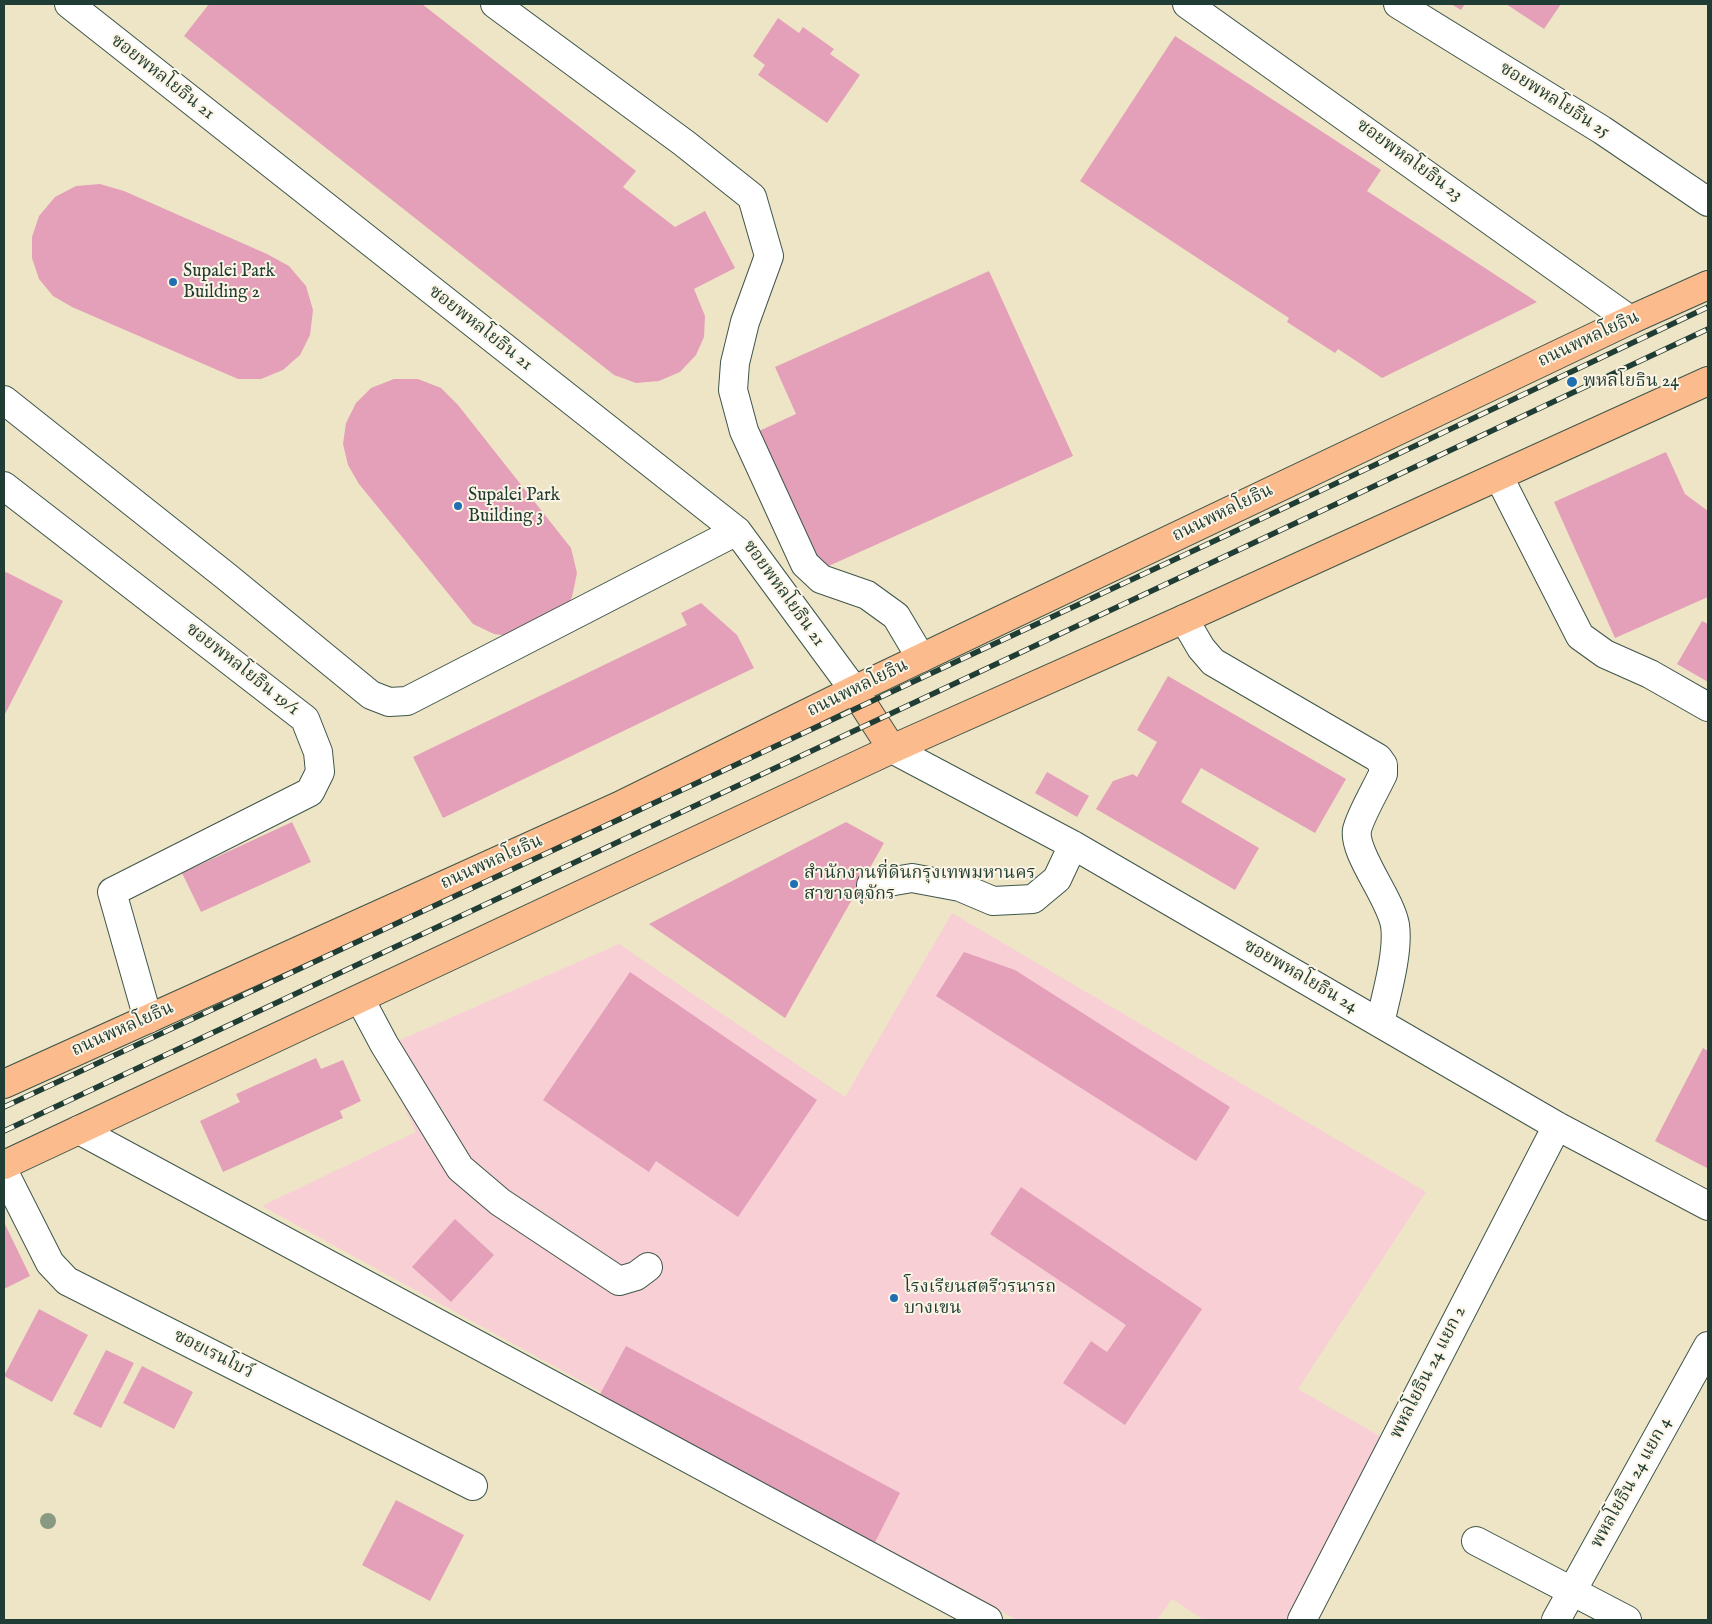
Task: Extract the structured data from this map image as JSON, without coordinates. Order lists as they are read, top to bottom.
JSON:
{
  "streets": {
    "main road": ["ถนนพหลโยธิน"],
    "street": [
      "ซอยพหลโยธิน 21",
      "ซอยพหลโยธิน 25",
      "ซอยพหลโยธิน 23",
      "ซอยพหลโยธิน 19/1",
      "ซอยพหลโยธิน 24",
      "ซอยเรนโบว์",
      "พหลโยธิน 24 แยก 2",
      "พหลโยธิน 24 แยก 4"
    ]
  },
  "crossings": [
    ["ซอยพหลโยธิน 21", "ถนนพหลโยธิน"],
    ["ซอยพหลโยธิน 23", "ถนนพหลโยธิน"],
    ["ถนนพหลโยธิน", "ซอยพหลโยธิน 19/1"],
    ["ซอยพหลโยธิน 24", "พหลโยธิน 24 แยก 2"]
  ],
  "places": [
    "Supalei Park Building 2",
    "พหลโยธิน 24",
    "Supalei Park Building 3",
    "สำนักงานที่ดินกรุงเทพมหานคร สาขาจตุจักร",
    "โรงเรียนสตรีวรนารถ บางเขน"
  ]
}
